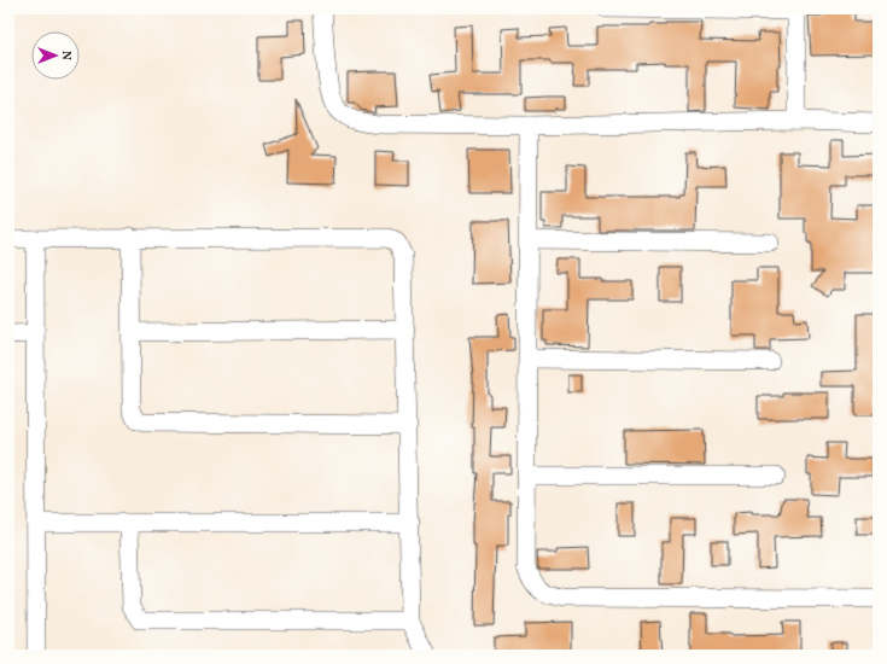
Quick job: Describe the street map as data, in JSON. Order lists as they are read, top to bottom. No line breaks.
{"north":"right"}
